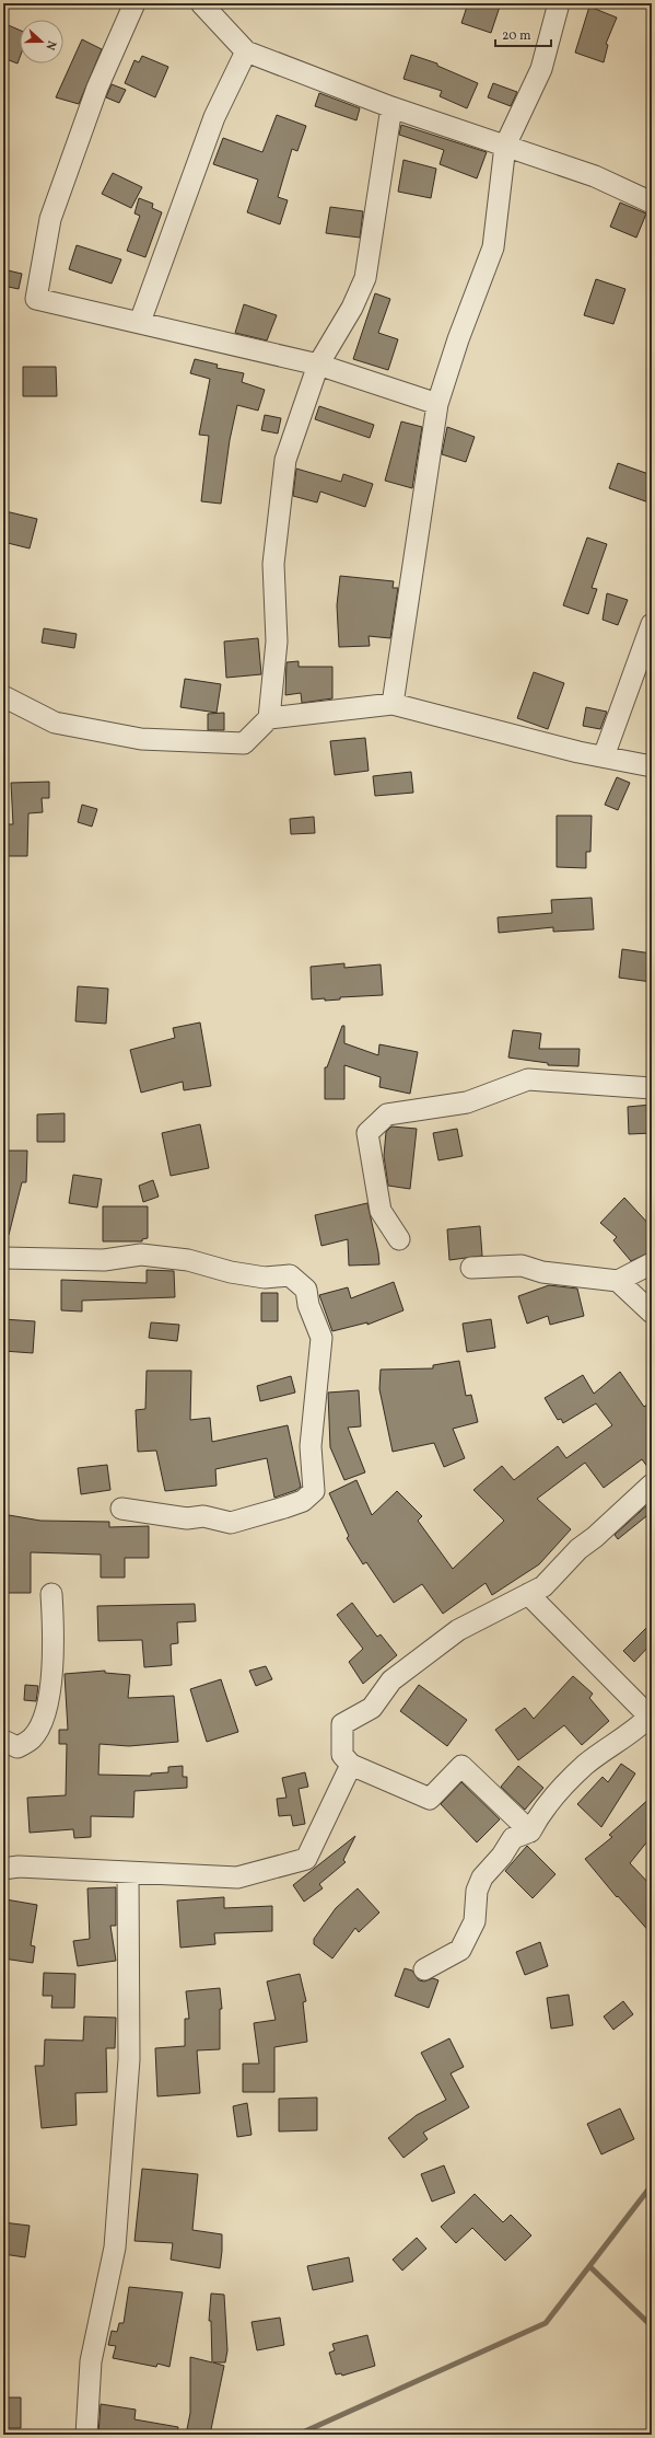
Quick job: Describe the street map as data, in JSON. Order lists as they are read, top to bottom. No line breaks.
{"scale_bar":"20 m","north":"right"}
